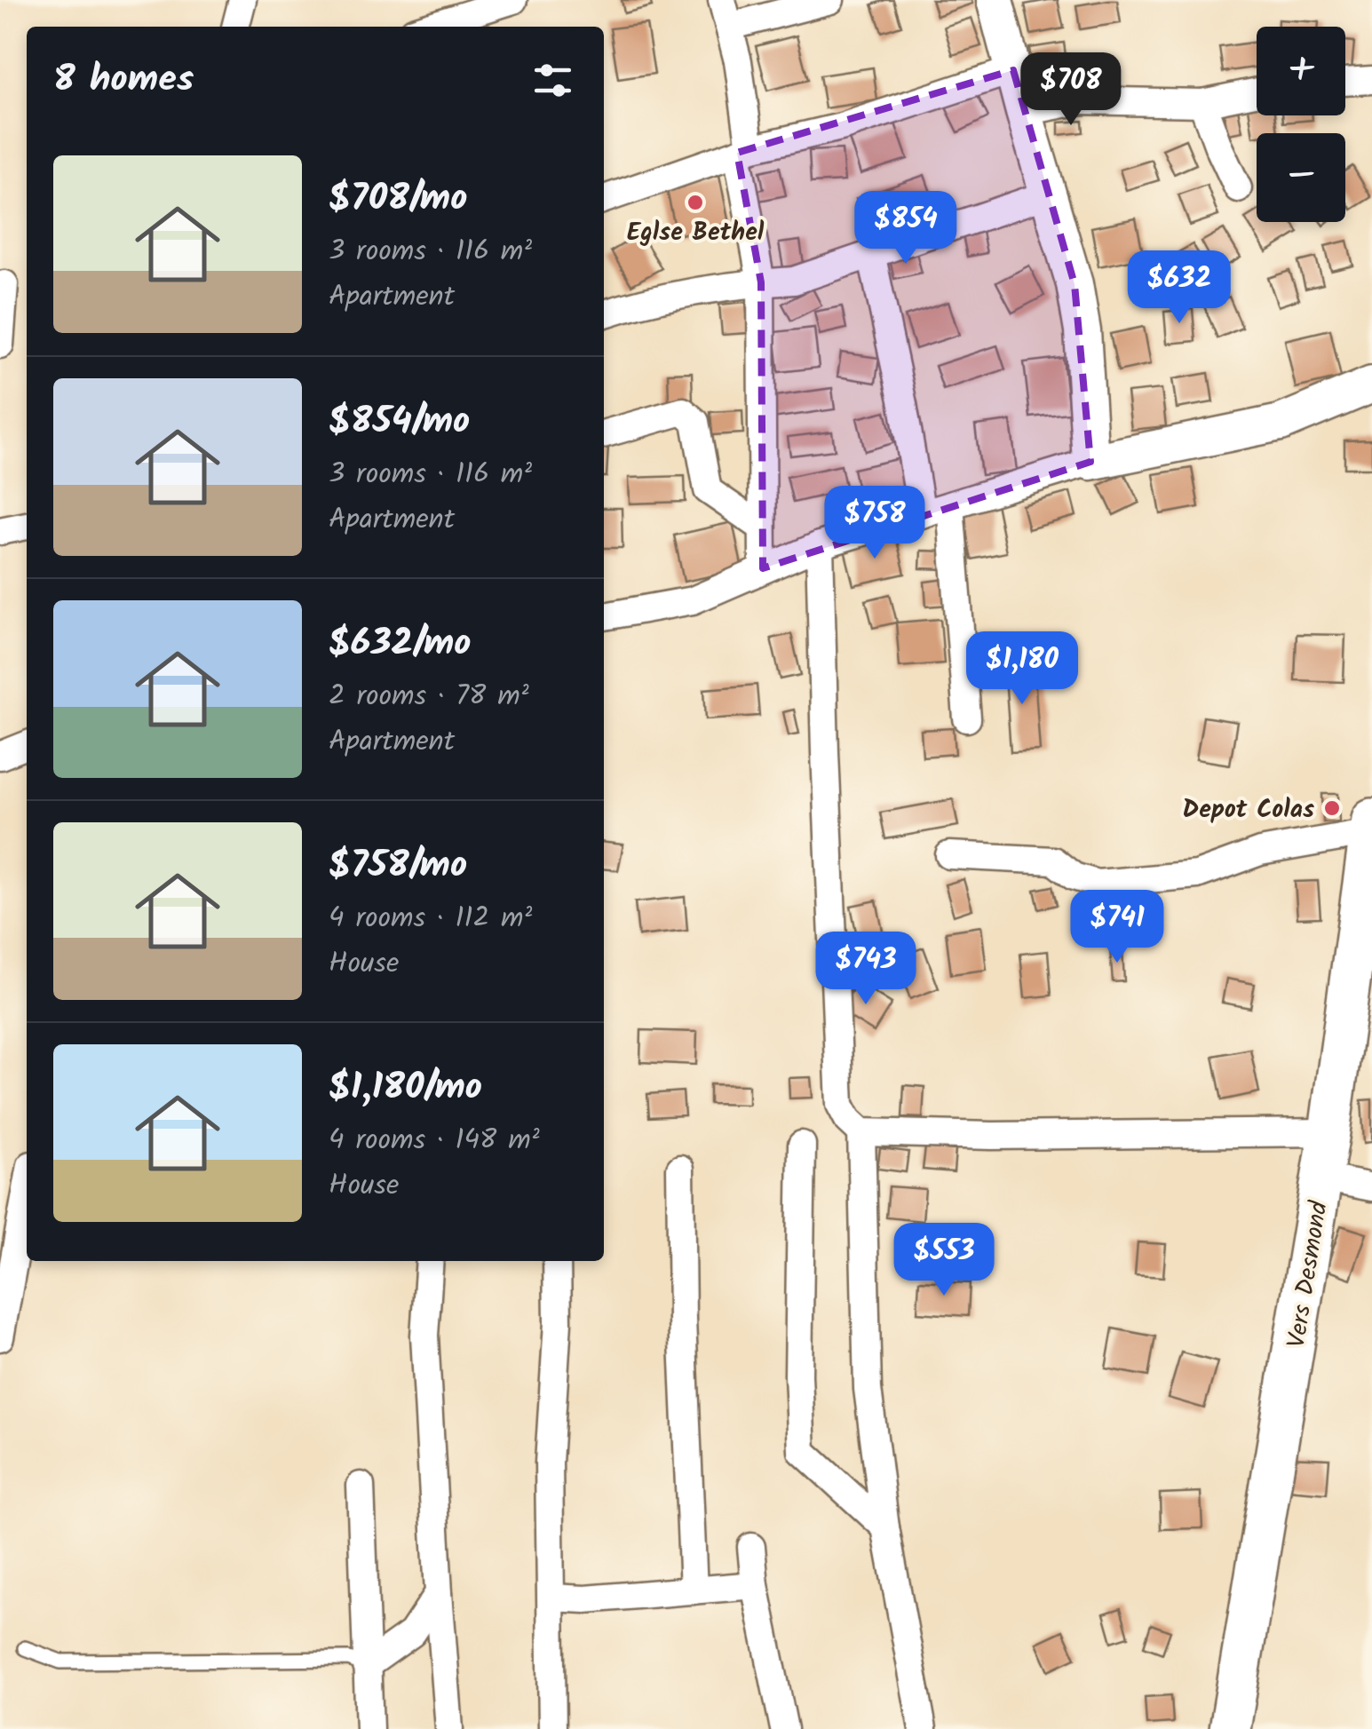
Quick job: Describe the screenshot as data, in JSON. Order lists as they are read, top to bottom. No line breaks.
{"streets":{"main road":["Vers Desmond"]},"places":["Eglse Bethel","Depot Colas"],"page":{"map_buttons":["+","−"],"heading":"8 homes","price":["$708","$854","$632","$758","$1,180","$741","$743","$553"],"list":[{"name":"$708/mo","note":"3 rooms · 116 m² · Apartment"},{"name":"$854/mo","note":"3 rooms · 116 m² · Apartment"},{"name":"$632/mo","note":"2 rooms · 78 m² · Apartment"},{"name":"$758/mo","note":"4 rooms · 112 m² · House"},{"name":"$1,180/mo","note":"4 rooms · 148 m² · House"}]}}
